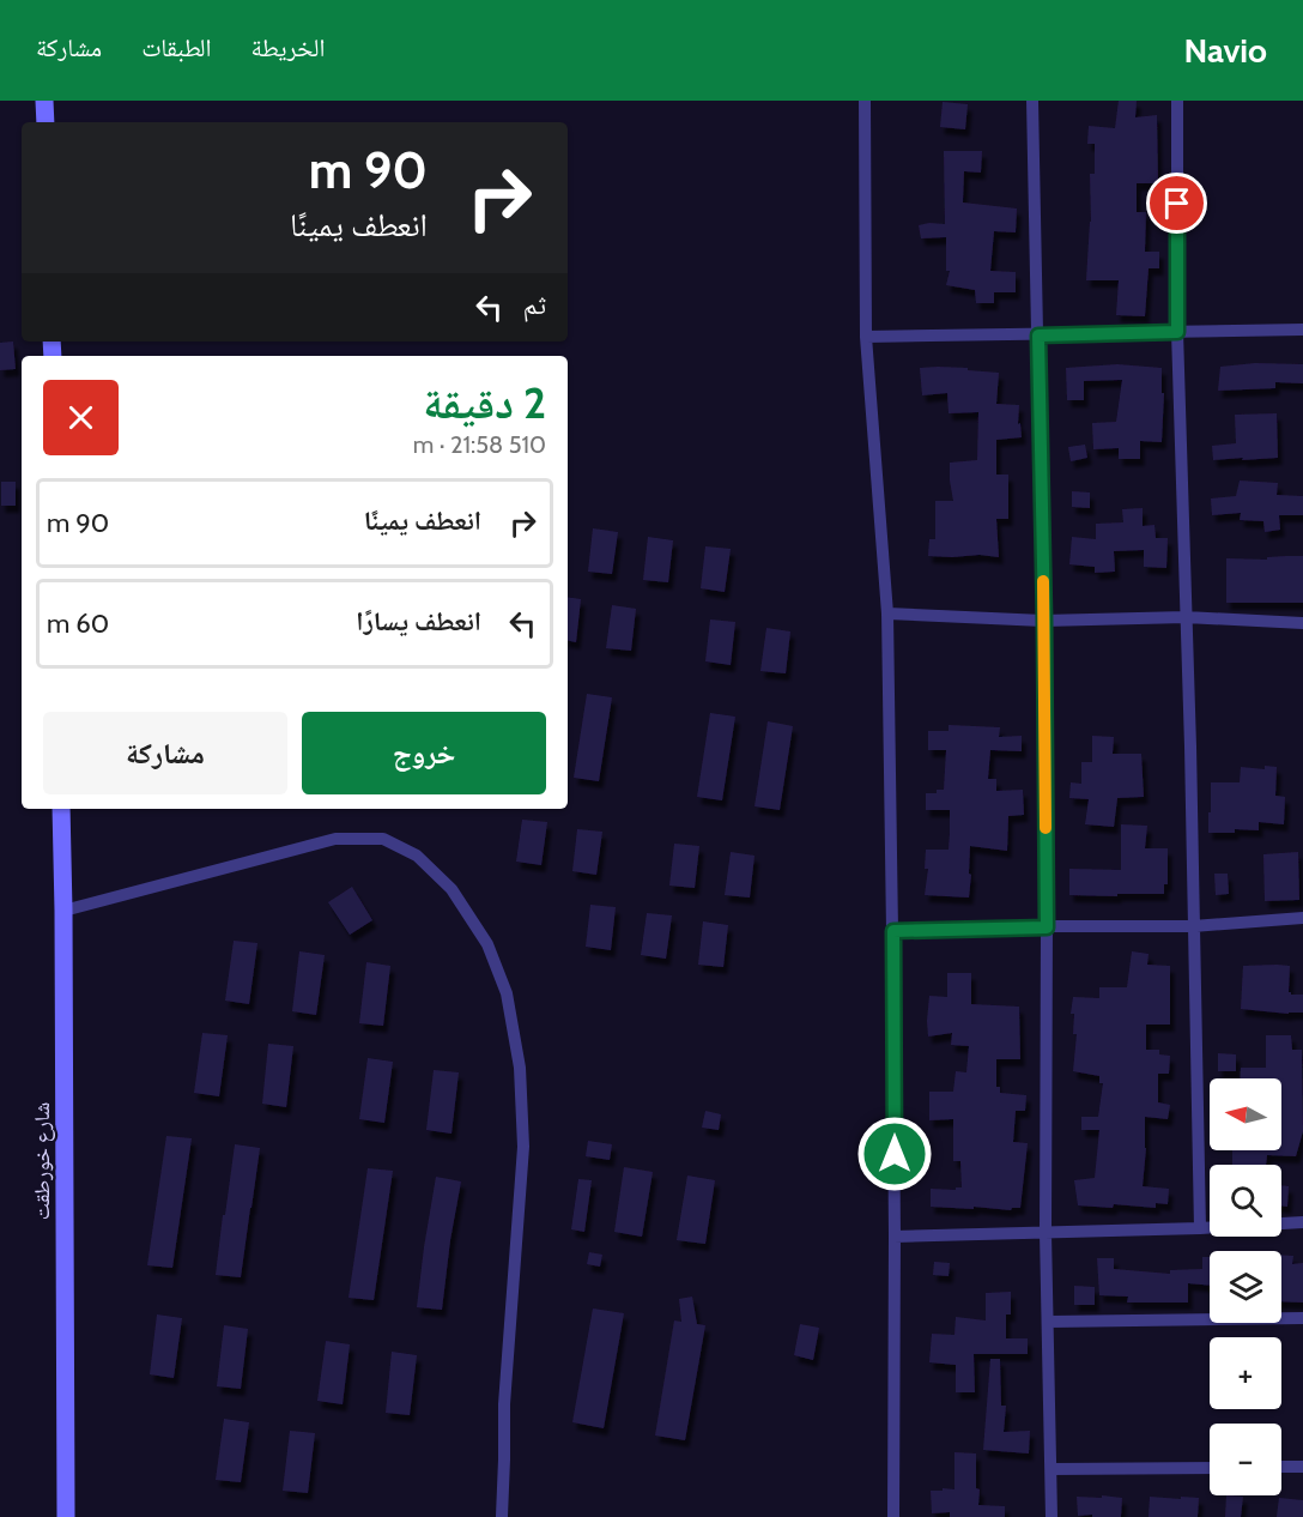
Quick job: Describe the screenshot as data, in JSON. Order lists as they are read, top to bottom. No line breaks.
{"streets":{"street":["شارع خورطقت"]},"north":"left","page":{"header":"Navio","nav":["الخريطة","الطبقات","مشاركة"],"turn":["90 m","انعطف يمينًا"],"then":"ثم","heading":["2 دقيقة","510 m · 21:58"],"list":[{"name":"انعطف يمينًا","value":"90 m"},{"name":"انعطف يسارًا","value":"60 m"}],"buttons":["خروج","مشاركة"],"map_buttons":["+","−"]}}
